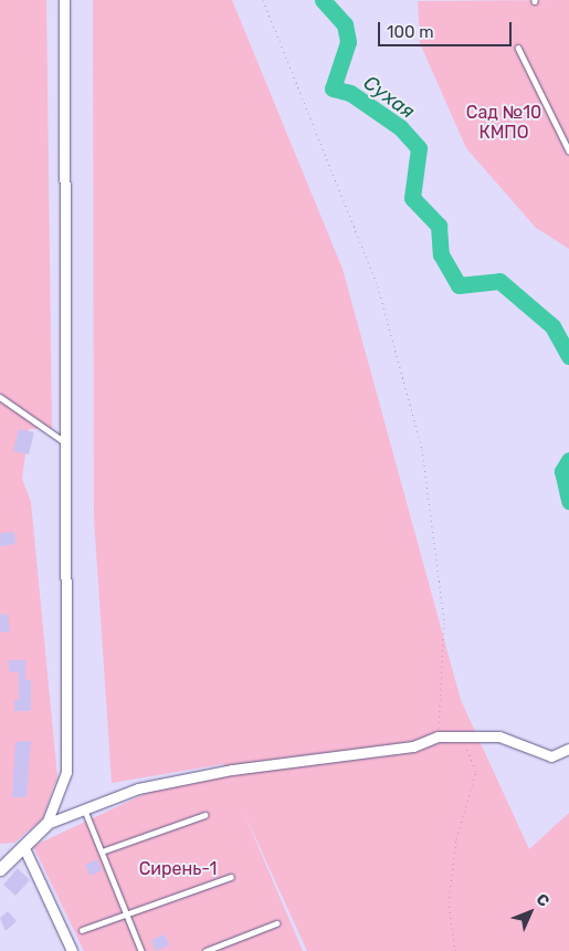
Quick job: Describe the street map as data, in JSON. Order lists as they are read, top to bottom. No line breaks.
{"water":["Сухая"],"parks":["Сад №10 КМПО","Сирень-1"],"scale_bar":"100 m","north":"top right"}
